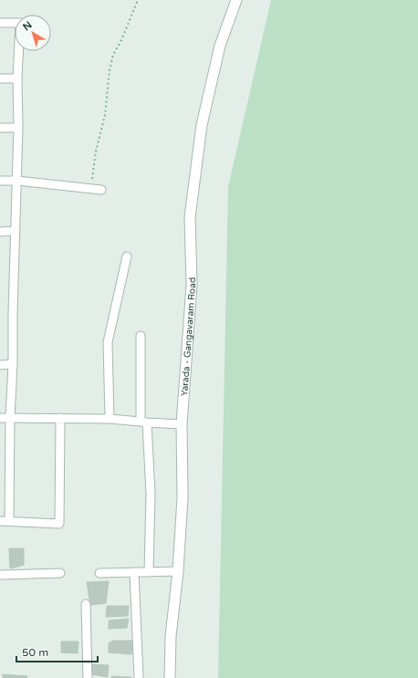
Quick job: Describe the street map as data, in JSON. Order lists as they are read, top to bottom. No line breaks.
{"streets":{"street":["Yarada - Gangavaram Road"]},"scale_bar":"50 m","north":"top left"}
